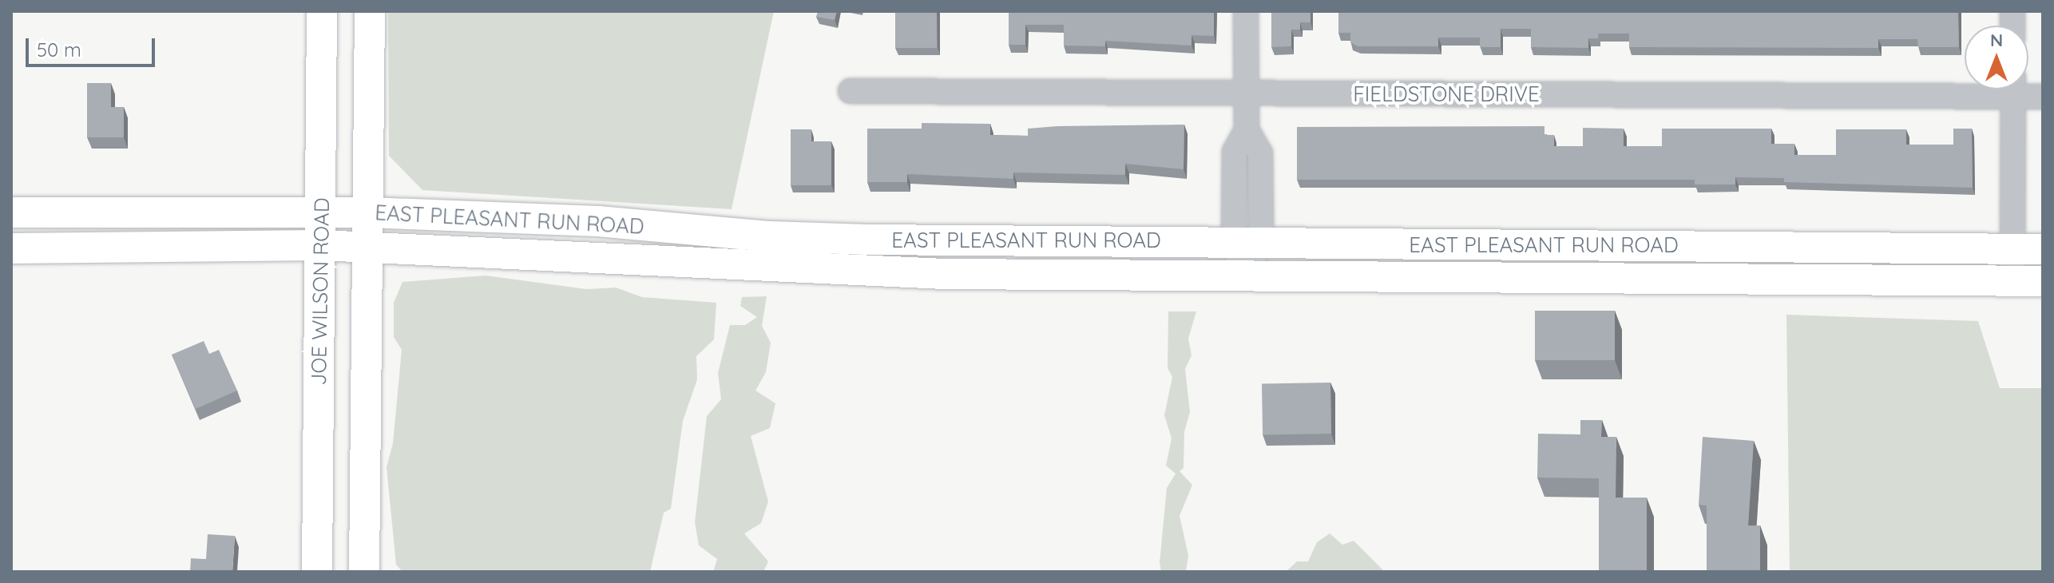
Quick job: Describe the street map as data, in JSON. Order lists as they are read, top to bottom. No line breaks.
{"streets":{"main road":["EAST PLEASANT RUN ROAD","JOE WILSON ROAD"],"street":["FIELDSTONE DRIVE"]},"crossings":[["EAST PLEASANT RUN ROAD","JOE WILSON ROAD"]],"scale_bar":"50 m","north":"top"}
